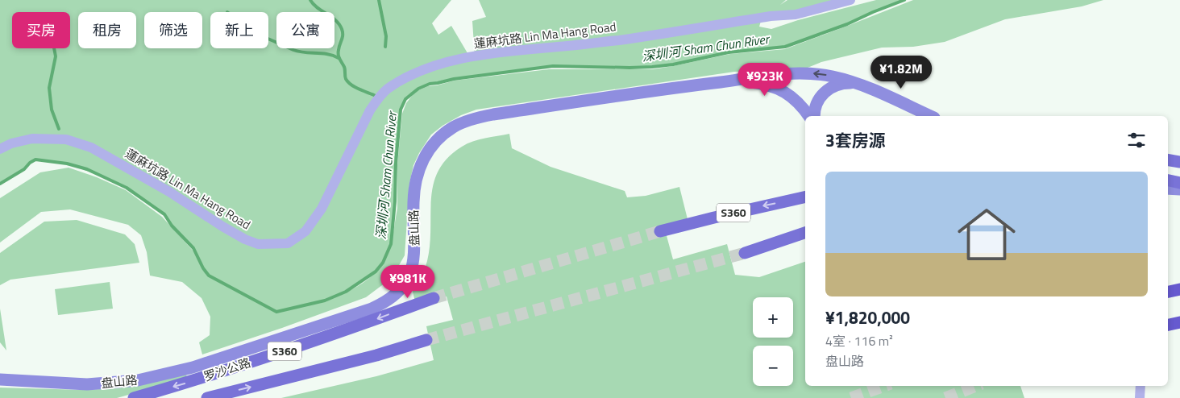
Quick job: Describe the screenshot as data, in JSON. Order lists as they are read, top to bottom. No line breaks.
{"streets":{"main road":["S360","盘山路","罗沙公路"],"street":["蓮麻坑路 Lin Ma Hang Road"]},"water":["深圳河 Sham Chun River"],"page":{"chip":["买房","租房","筛选","新上","公寓"],"price":["¥1.82M","¥923K","¥981K"],"heading":"3套房源","list":[{"name":"¥1,820,000","note":"4室 · 116 m² · 盘山路"}],"map_buttons":["+","−"]}}
